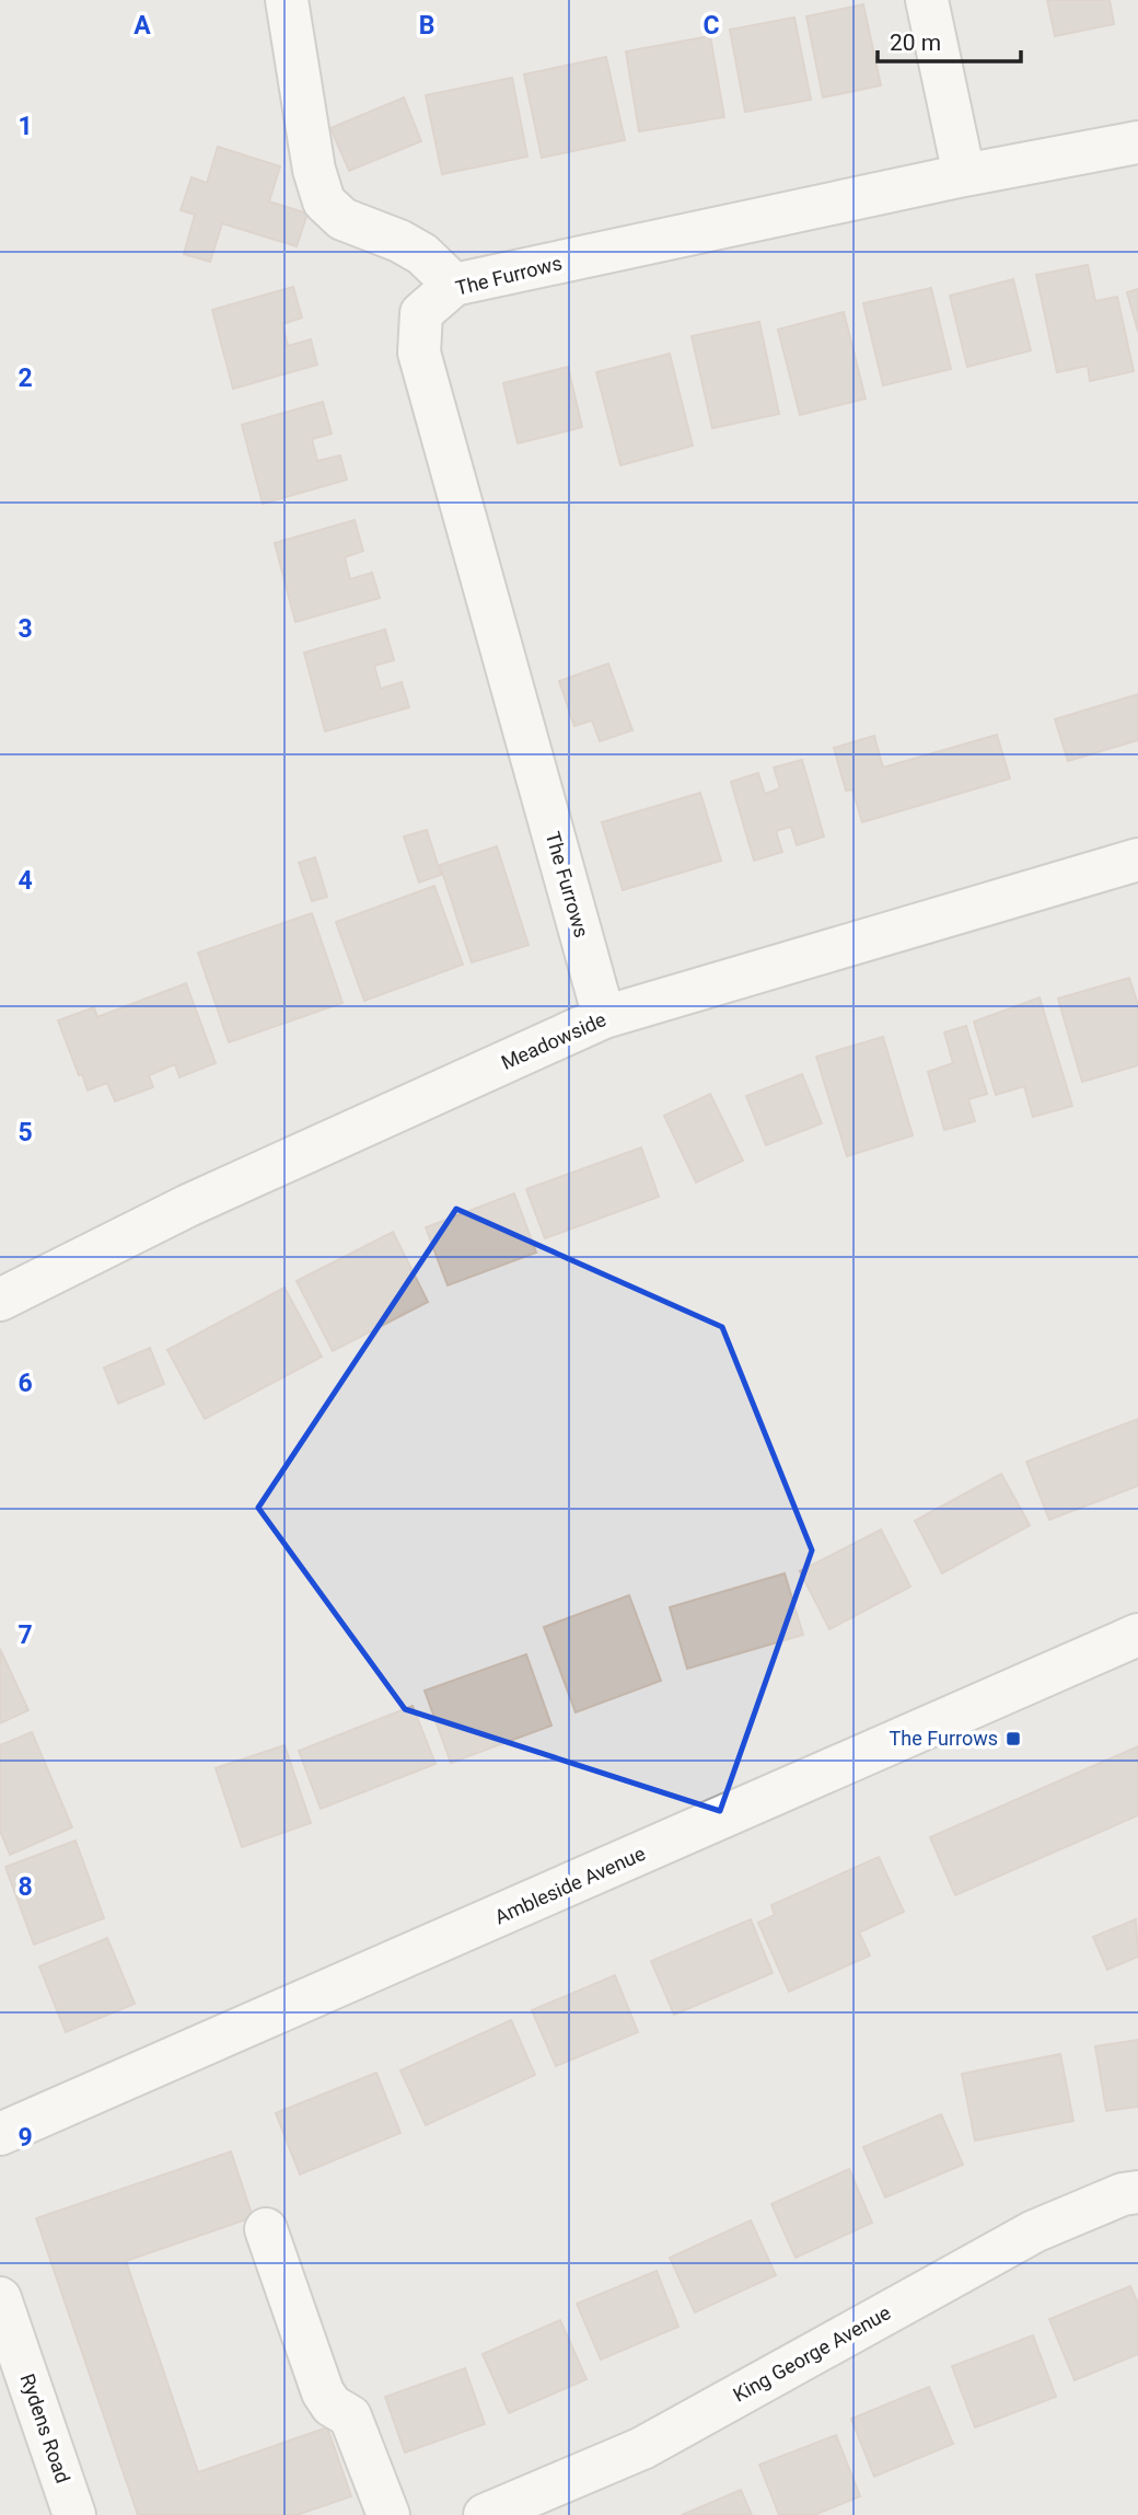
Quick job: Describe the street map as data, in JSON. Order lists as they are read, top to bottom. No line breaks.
{"streets":{"street":["The Furrows","Meadowside","Ambleside Avenue","King George Avenue","Rydens Road"]},"crossings":[["The Furrows","Meadowside"]],"places":{"transit":["The Furrows"]},"scale_bar":"20 m","grid":{"columns":["A","B","C"],"rows":["1","2","3","4","5","6","7","8","9"]}}
